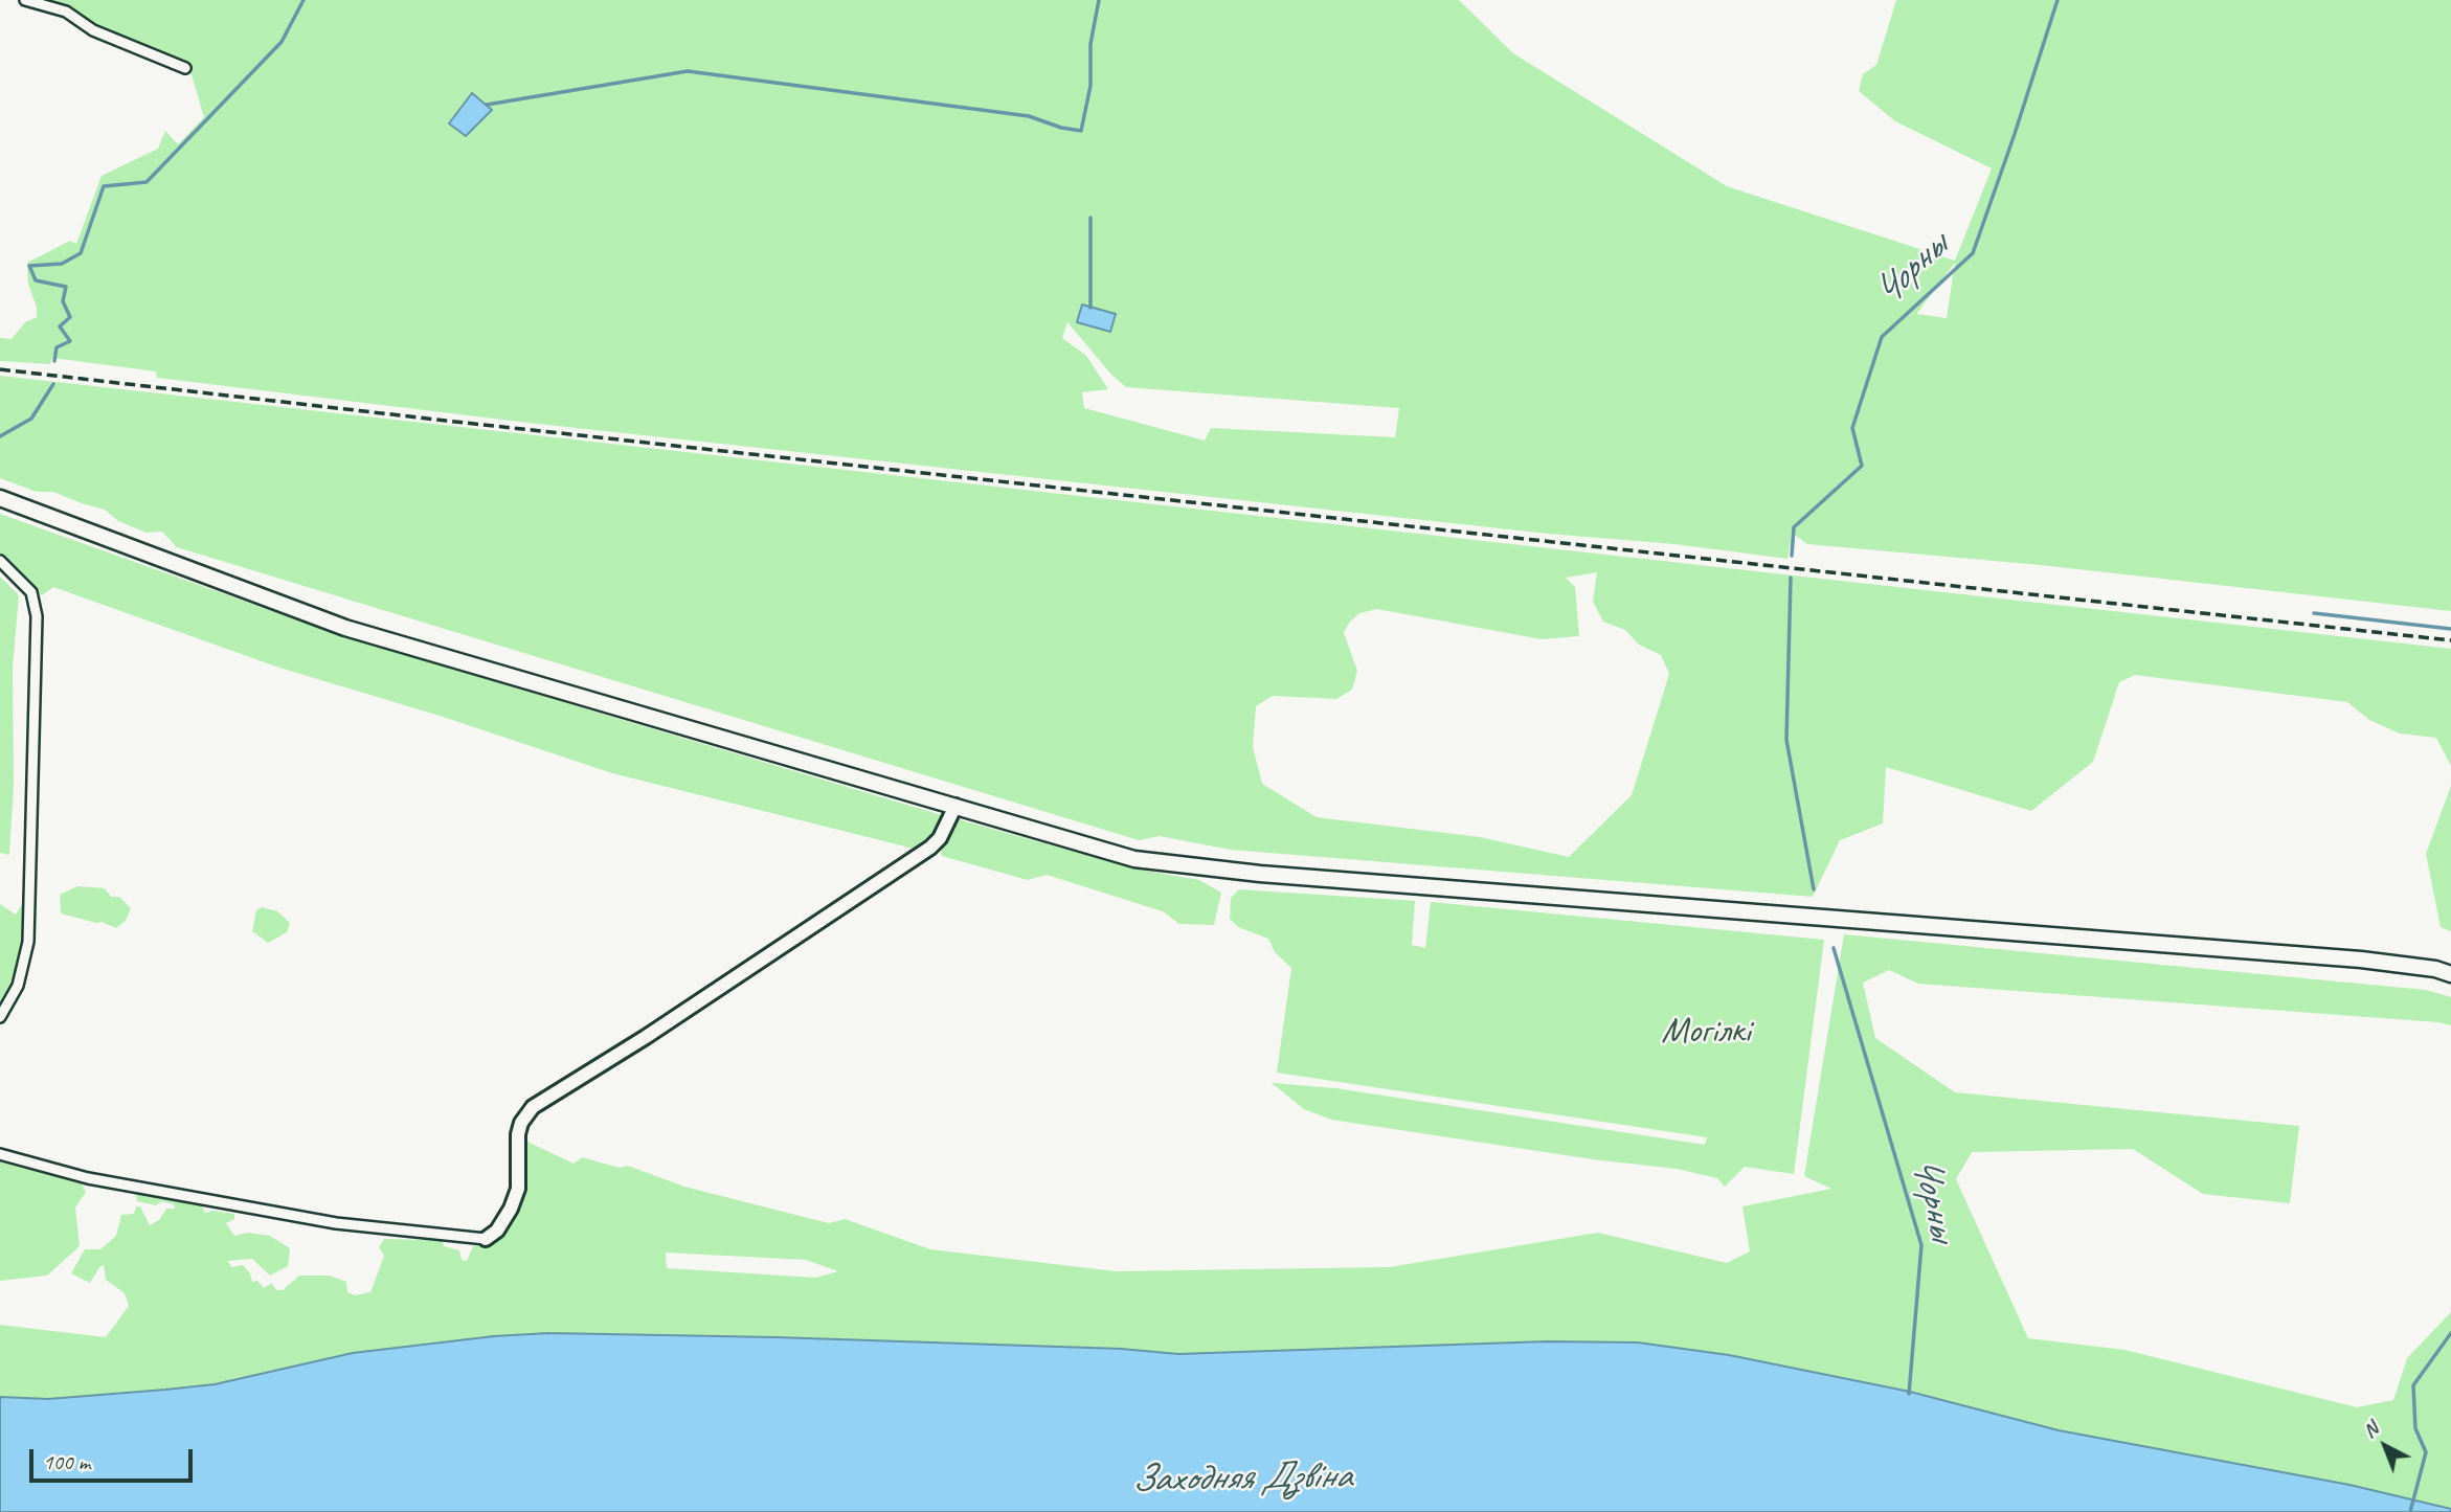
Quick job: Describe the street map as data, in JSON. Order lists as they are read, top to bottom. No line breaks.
{"water":["Чорны","Заходняя Дзвіна"],"parks":["Могілкі"],"scale_bar":"100 m","north":"top left"}
